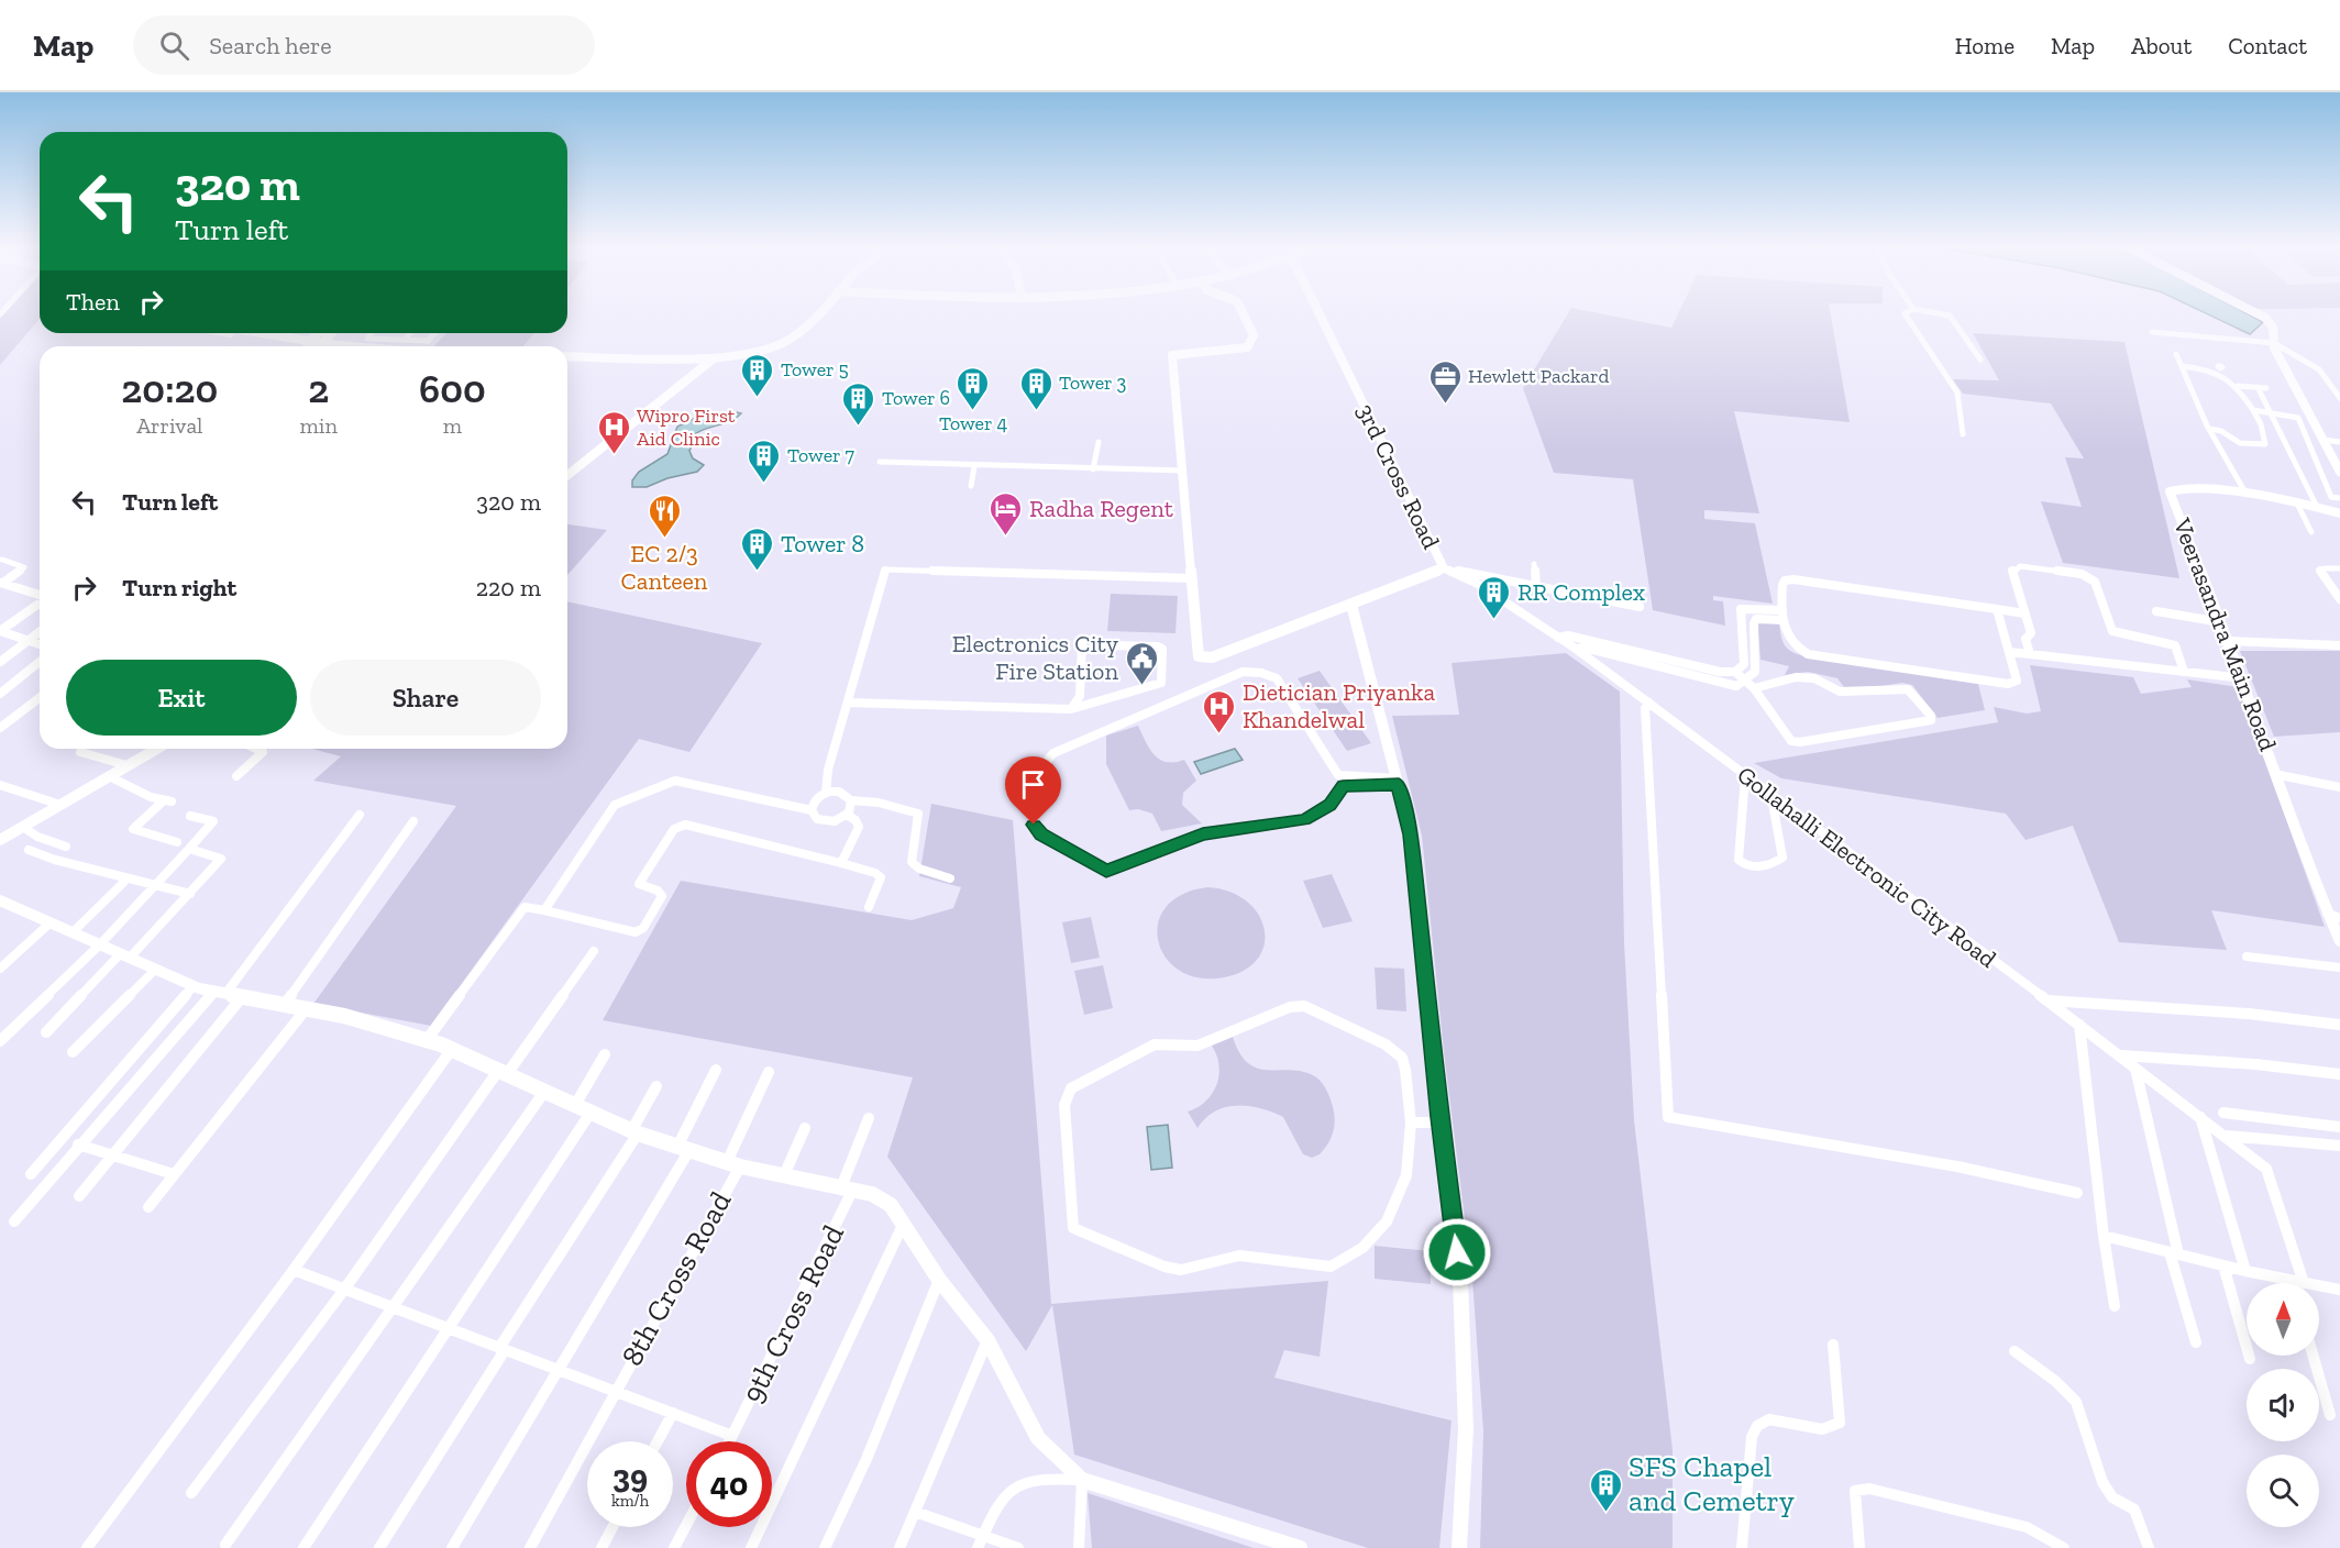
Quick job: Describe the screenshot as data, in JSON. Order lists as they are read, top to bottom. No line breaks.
{"streets":{"street":["3rd Cross Road","Veerasandra Main Road","Gollahalli Electronic City Road","8th Cross Road","9th Cross Road"]},"crossings":[["3rd Cross Road","Gollahalli Electronic City Road"]],"places":{"building":["Tower 5","Tower 4","Tower 3","Tower 6","Tower 7","Tower 8","RR Complex","SFS Chapel and Cemetry"],"office":["Hewlett Packard"],"hospital":["Wipro First Aid Clinic","Dietician Priyanka Khandelwal"],"hotel":["Radha Regent"],"restaurant":["EC 2/3 Canteen"],"public building":["Electronics City Fire Station"]},"north":"top","page":{"header":"Map","search":"Search here","nav":["Home","Map","About","Contact"],"turn":["320 m","Turn left"],"then":"Then","eta":["20:20","Arrival","2","min","600","m"],"list":[{"name":"Turn left","value":"320 m"},{"name":"Turn right","value":"220 m"}],"buttons":["Exit","Share"],"speed":"39 km/h","limit":"40"}}
